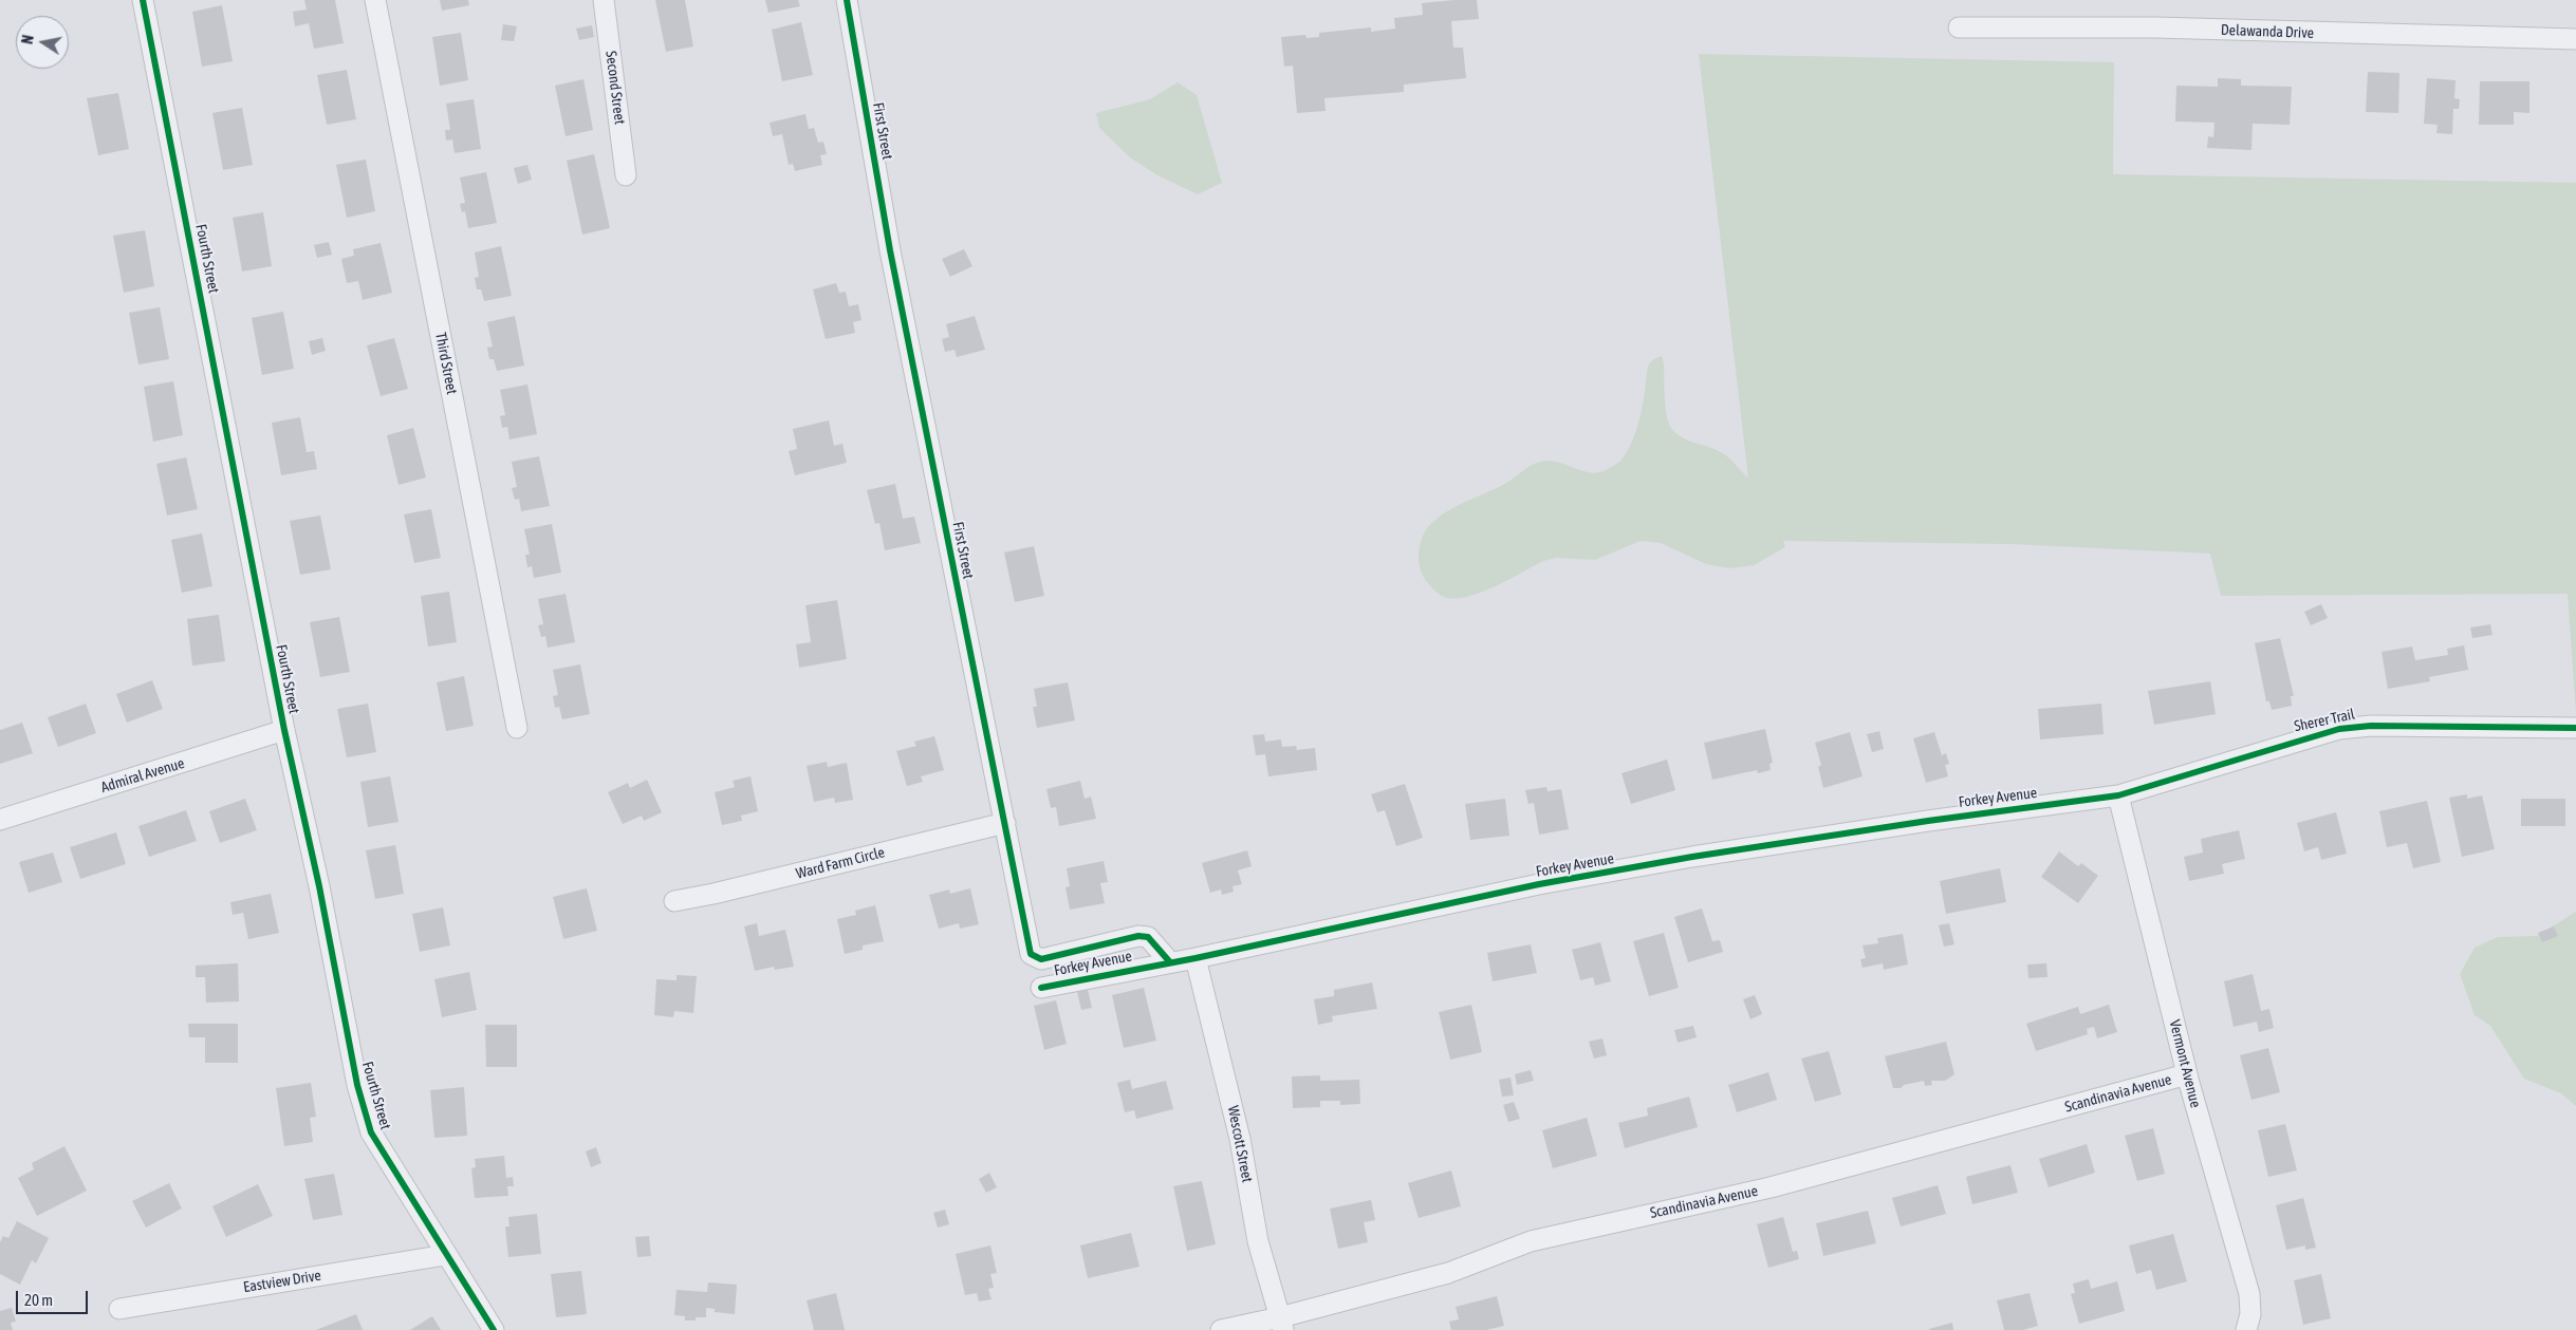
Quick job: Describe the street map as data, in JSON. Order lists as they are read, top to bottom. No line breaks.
{"streets":{"street":["Delawanda Drive","Second Street","First Street","Fourth Street","Third Street","Sherer Trail","Admiral Avenue","Forkey Avenue","Ward Farm Circle","Vermont Avenue","Scandinavia Avenue","Wescott Street","Eastview Drive"]},"crossings":[["First Street","Forkey Avenue"],["First Street","Ward Farm Circle"],["Fourth Street","Admiral Avenue"],["Fourth Street","Eastview Drive"],["Sherer Trail","Forkey Avenue"],["Sherer Trail","Vermont Avenue"],["Forkey Avenue","Vermont Avenue"],["Forkey Avenue","Wescott Street"],["Vermont Avenue","Scandinavia Avenue"],["Scandinavia Avenue","Wescott Street"]],"scale_bar":"20 m","north":"left"}
